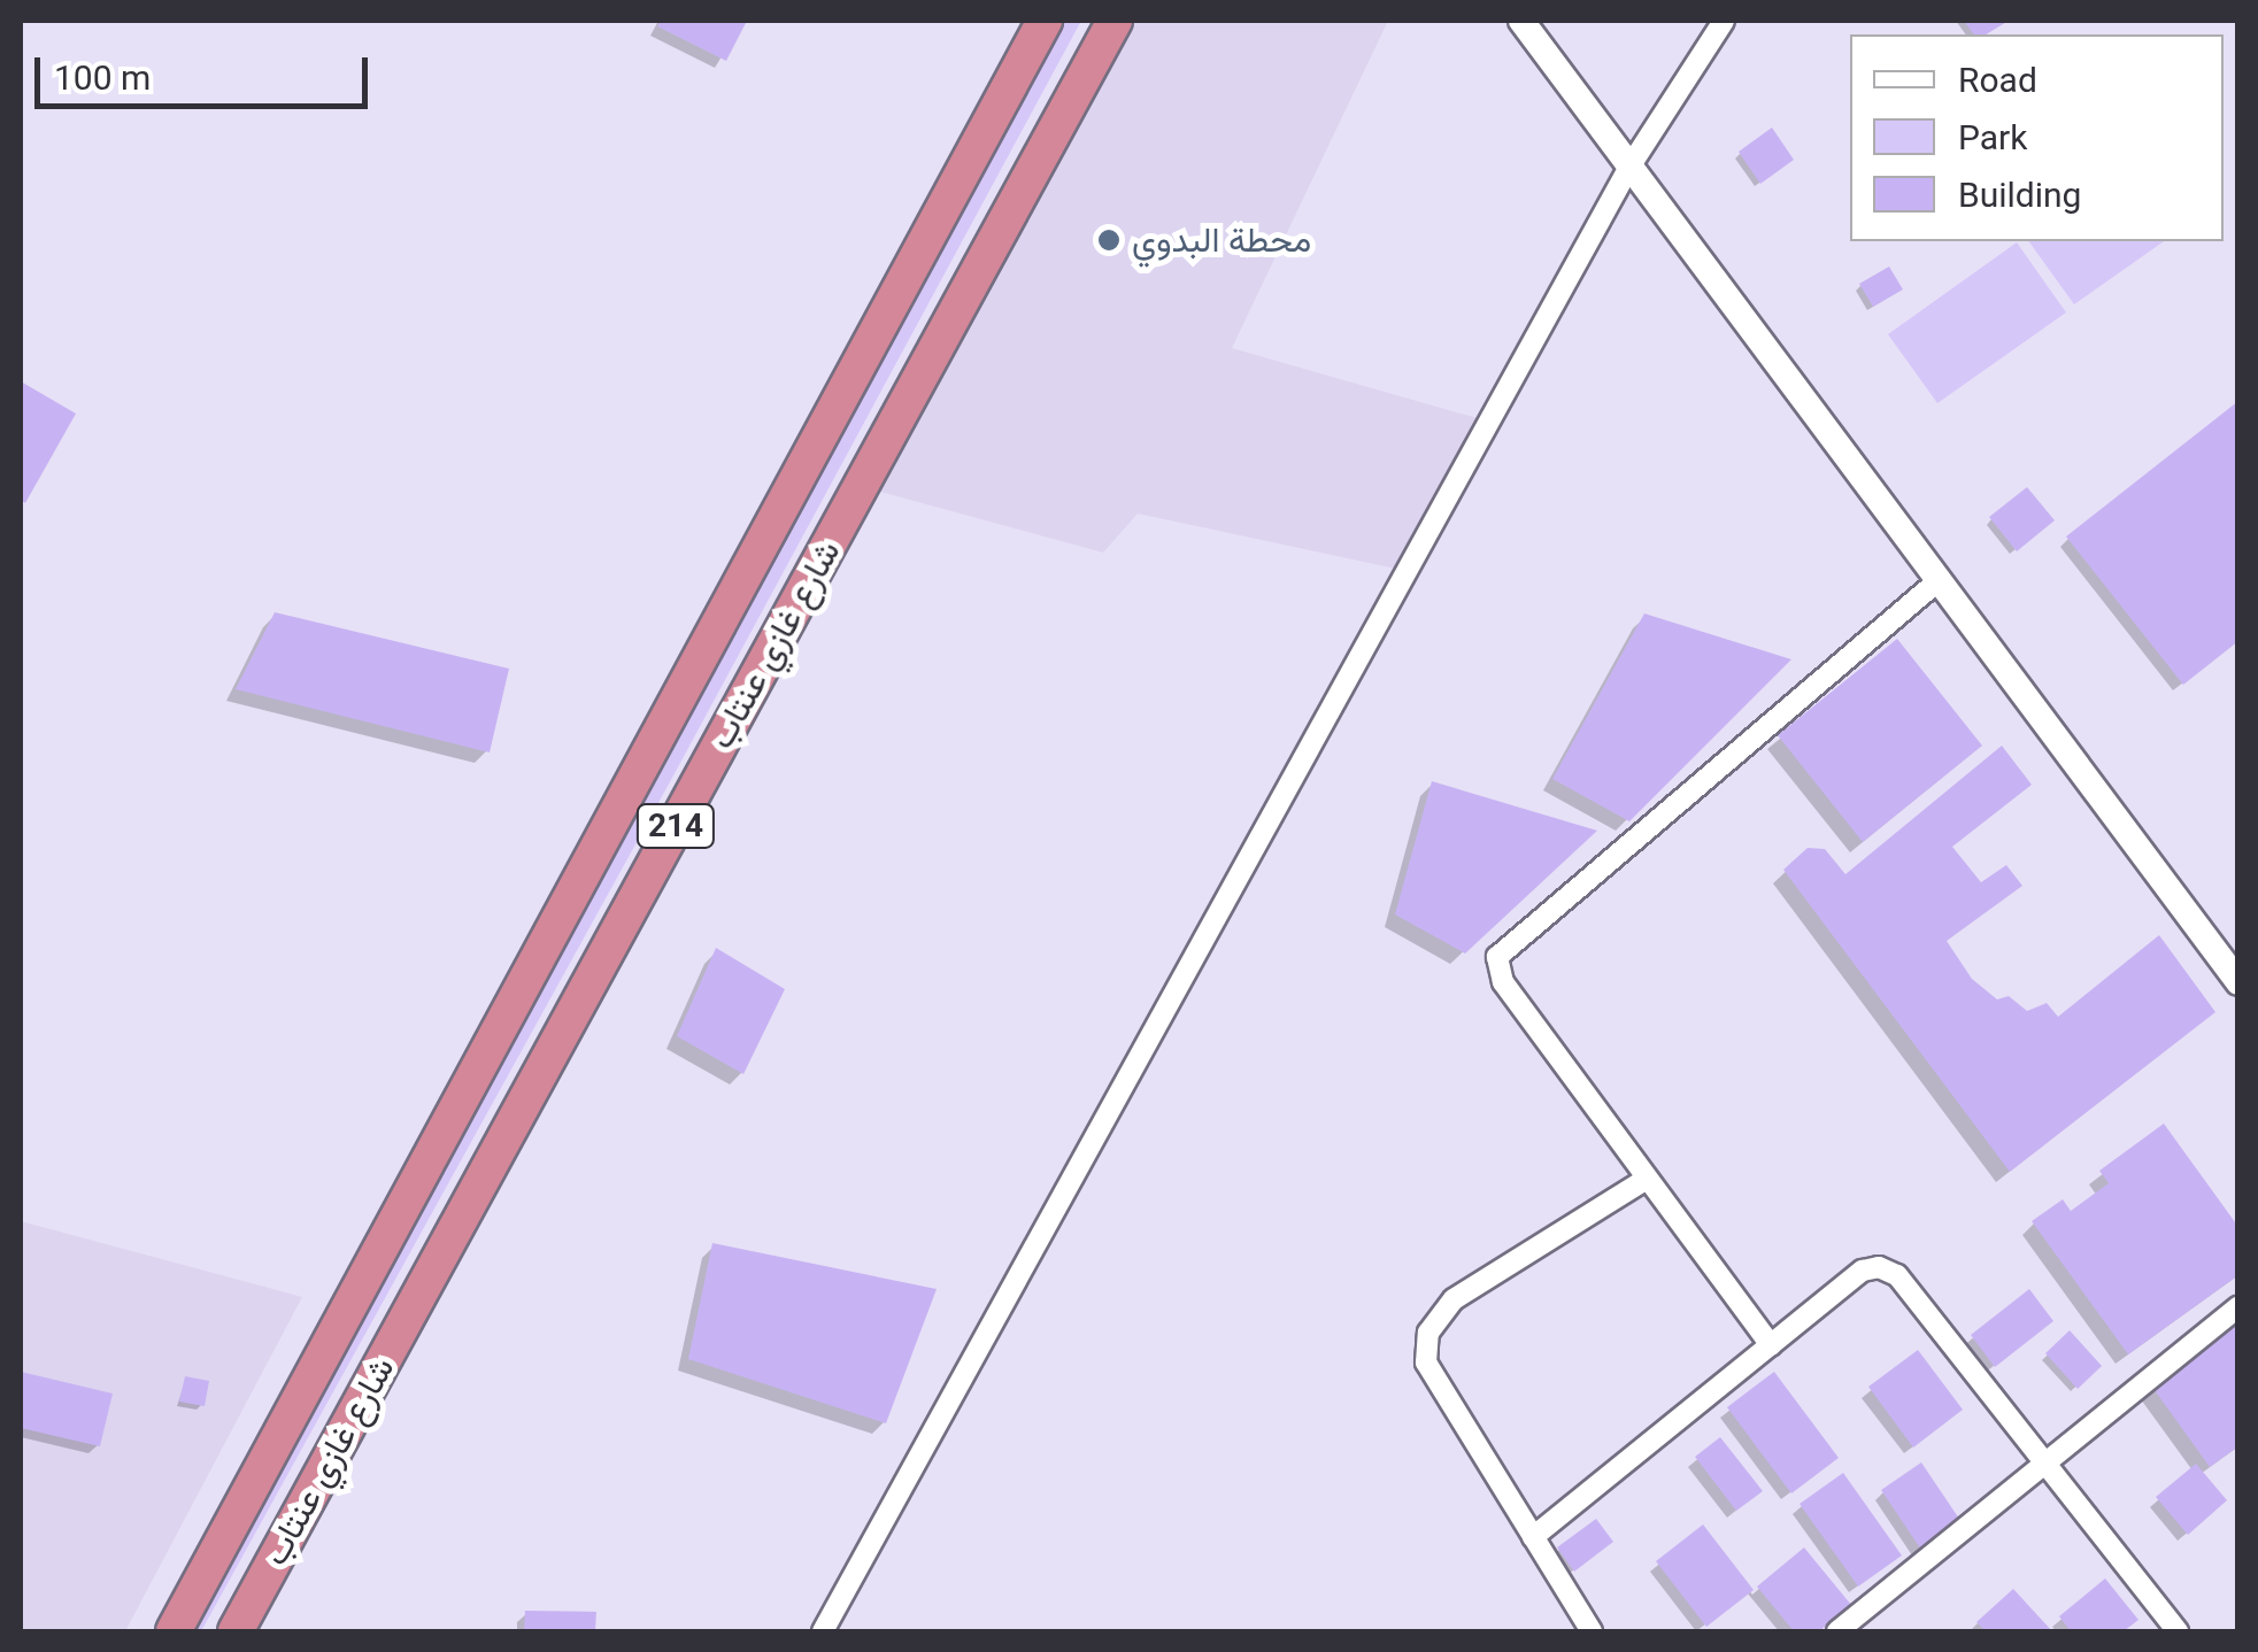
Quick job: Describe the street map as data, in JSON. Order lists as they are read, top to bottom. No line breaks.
{"streets":{"highway":["شارع غازي عنتاب","214"]},"places":["محطة البدوي"],"legend":["Road","Park","Building"],"scale_bar":"100 m"}
